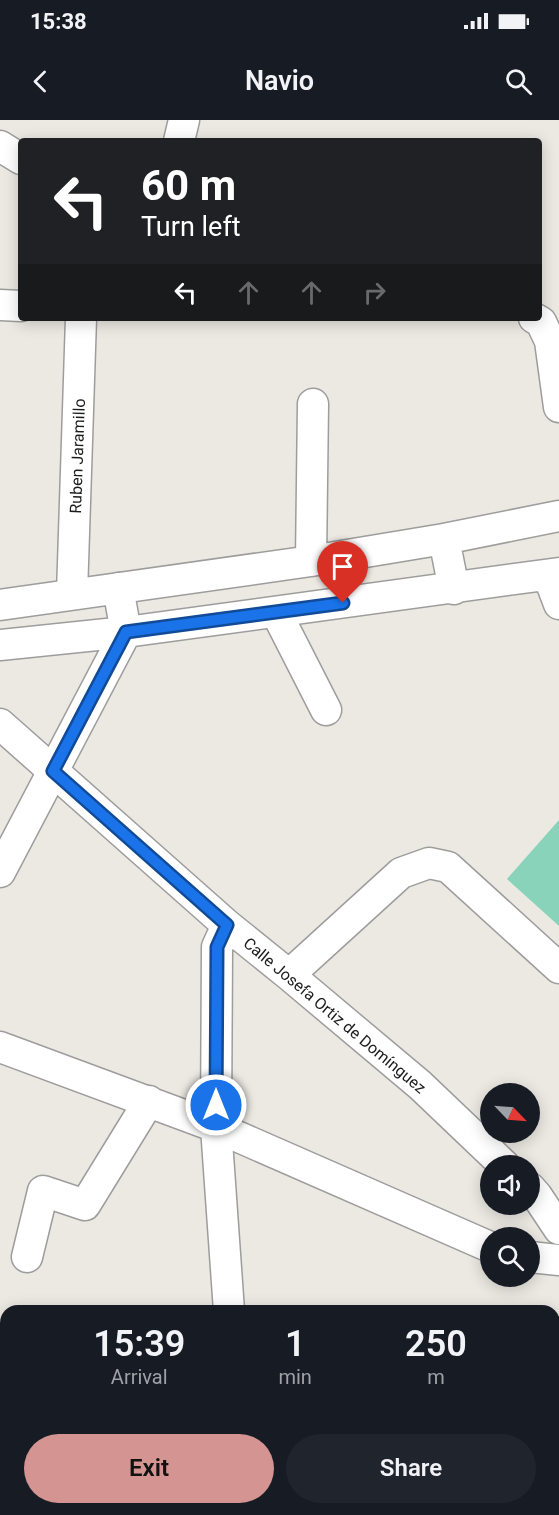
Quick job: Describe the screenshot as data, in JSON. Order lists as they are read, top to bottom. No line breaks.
{"streets":{"street":["Ruben Jaramillo","Calle Josefa Ortiz de Domínguez"]},"north":"bottom right","page":{"status":"15:38","header":"Navio","turn":["60 m","Turn left"],"eta":["15:39","Arrival","1","min","250","m"],"buttons":["Exit","Share"]}}
